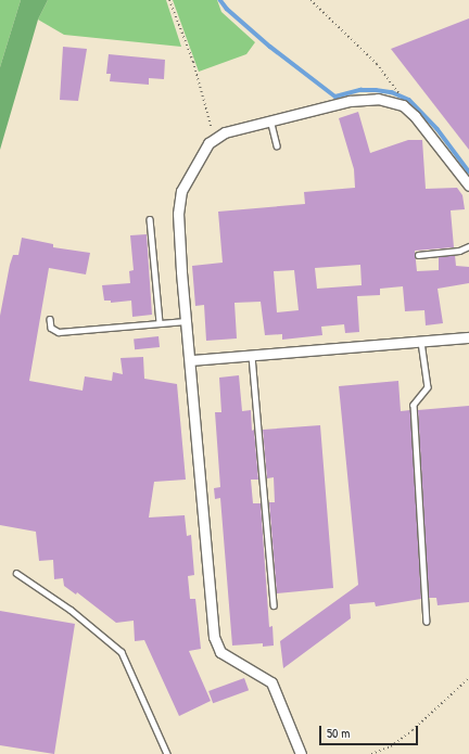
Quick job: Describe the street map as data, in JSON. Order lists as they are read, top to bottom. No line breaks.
{"scale_bar":"50 m"}
